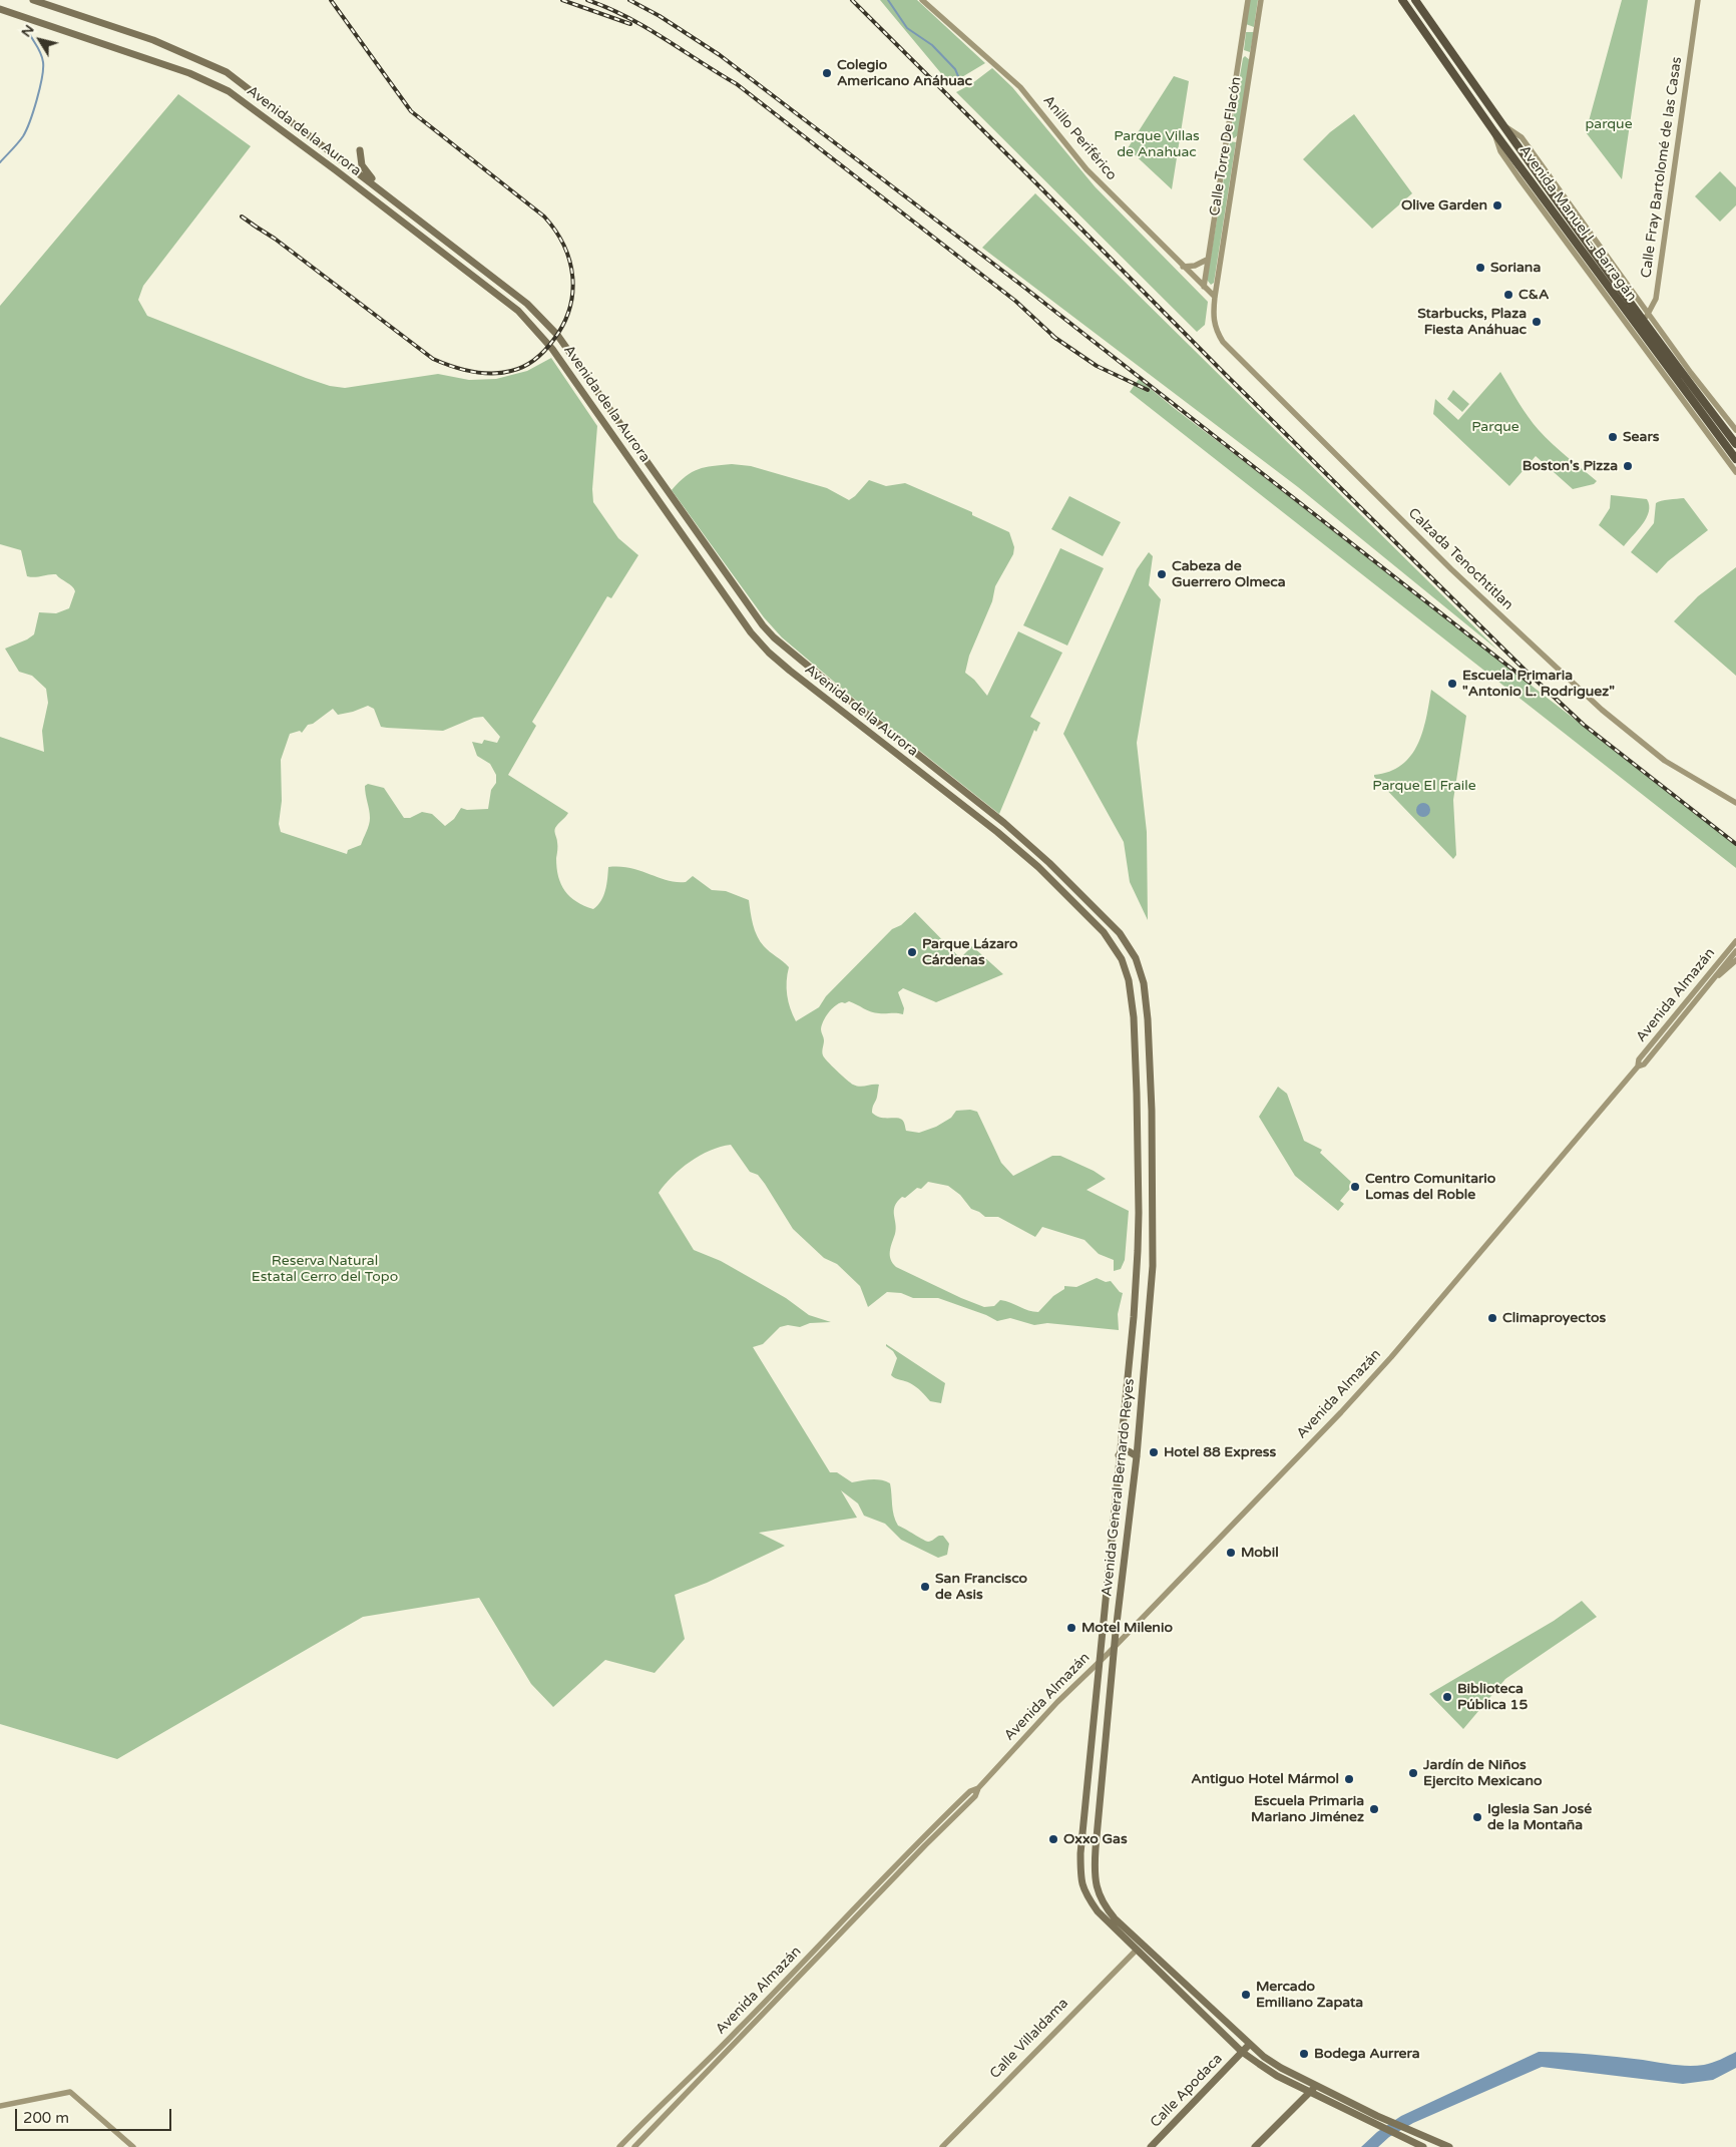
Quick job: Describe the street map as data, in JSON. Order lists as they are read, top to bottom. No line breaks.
{"streets":{"highway":["Avenida Manuel L. Barragán"],"main road":["Avenida de la Aurora","Avenida General Bernardo Reyes","Calle Apodaca"],"street":["Anillo Periférico","Calle Torre De Flacón","Calle Fray Bartolomé de las Casas","Calzada Tenochtitlan","Avenida Almazán","Calle Villaldama"]},"crossings":[["Avenida de la Aurora","Avenida General Bernardo Reyes"],["Anillo Periférico","Calle Torre De Flacón"],["Anillo Periférico","Calzada Tenochtitlan"],["Calle Torre De Flacón","Calzada Tenochtitlan"],["Avenida General Bernardo Reyes","Calle Villaldama"],["Avenida General Bernardo Reyes","Calle Apodaca"]],"parks":["parque","Parque Villas de Anahuac","Parque","Parque El Fraile","Reserva Natural Estatal Cerro del Topo"],"places":["Colegio Americano Anáhuac","Olive Garden","Soriana","C&A","Starbucks, Plaza Fiesta Anáhuac","Sears","Boston's Pizza","Cabeza de Guerrero Olmeca","Escuela Primaria \"Antonio L. Rodriguez\"","Parque Lázaro Cárdenas","Centro Comunitario Lomas del Roble","Climaproyectos","Hotel 88 Express","Mobil","San Francisco de Asis","Motel Milenio","Biblioteca Pública 15","Jardín de Niños Ejercito Mexicano","Antiguo Hotel Mármol","Escuela Primaria Mariano Jiménez","Iglesia San José de la Montaña","Oxxo Gas","Mercado Emiliano Zapata","Bodega Aurrera"],"scale_bar":"200 m","north":"top left"}
